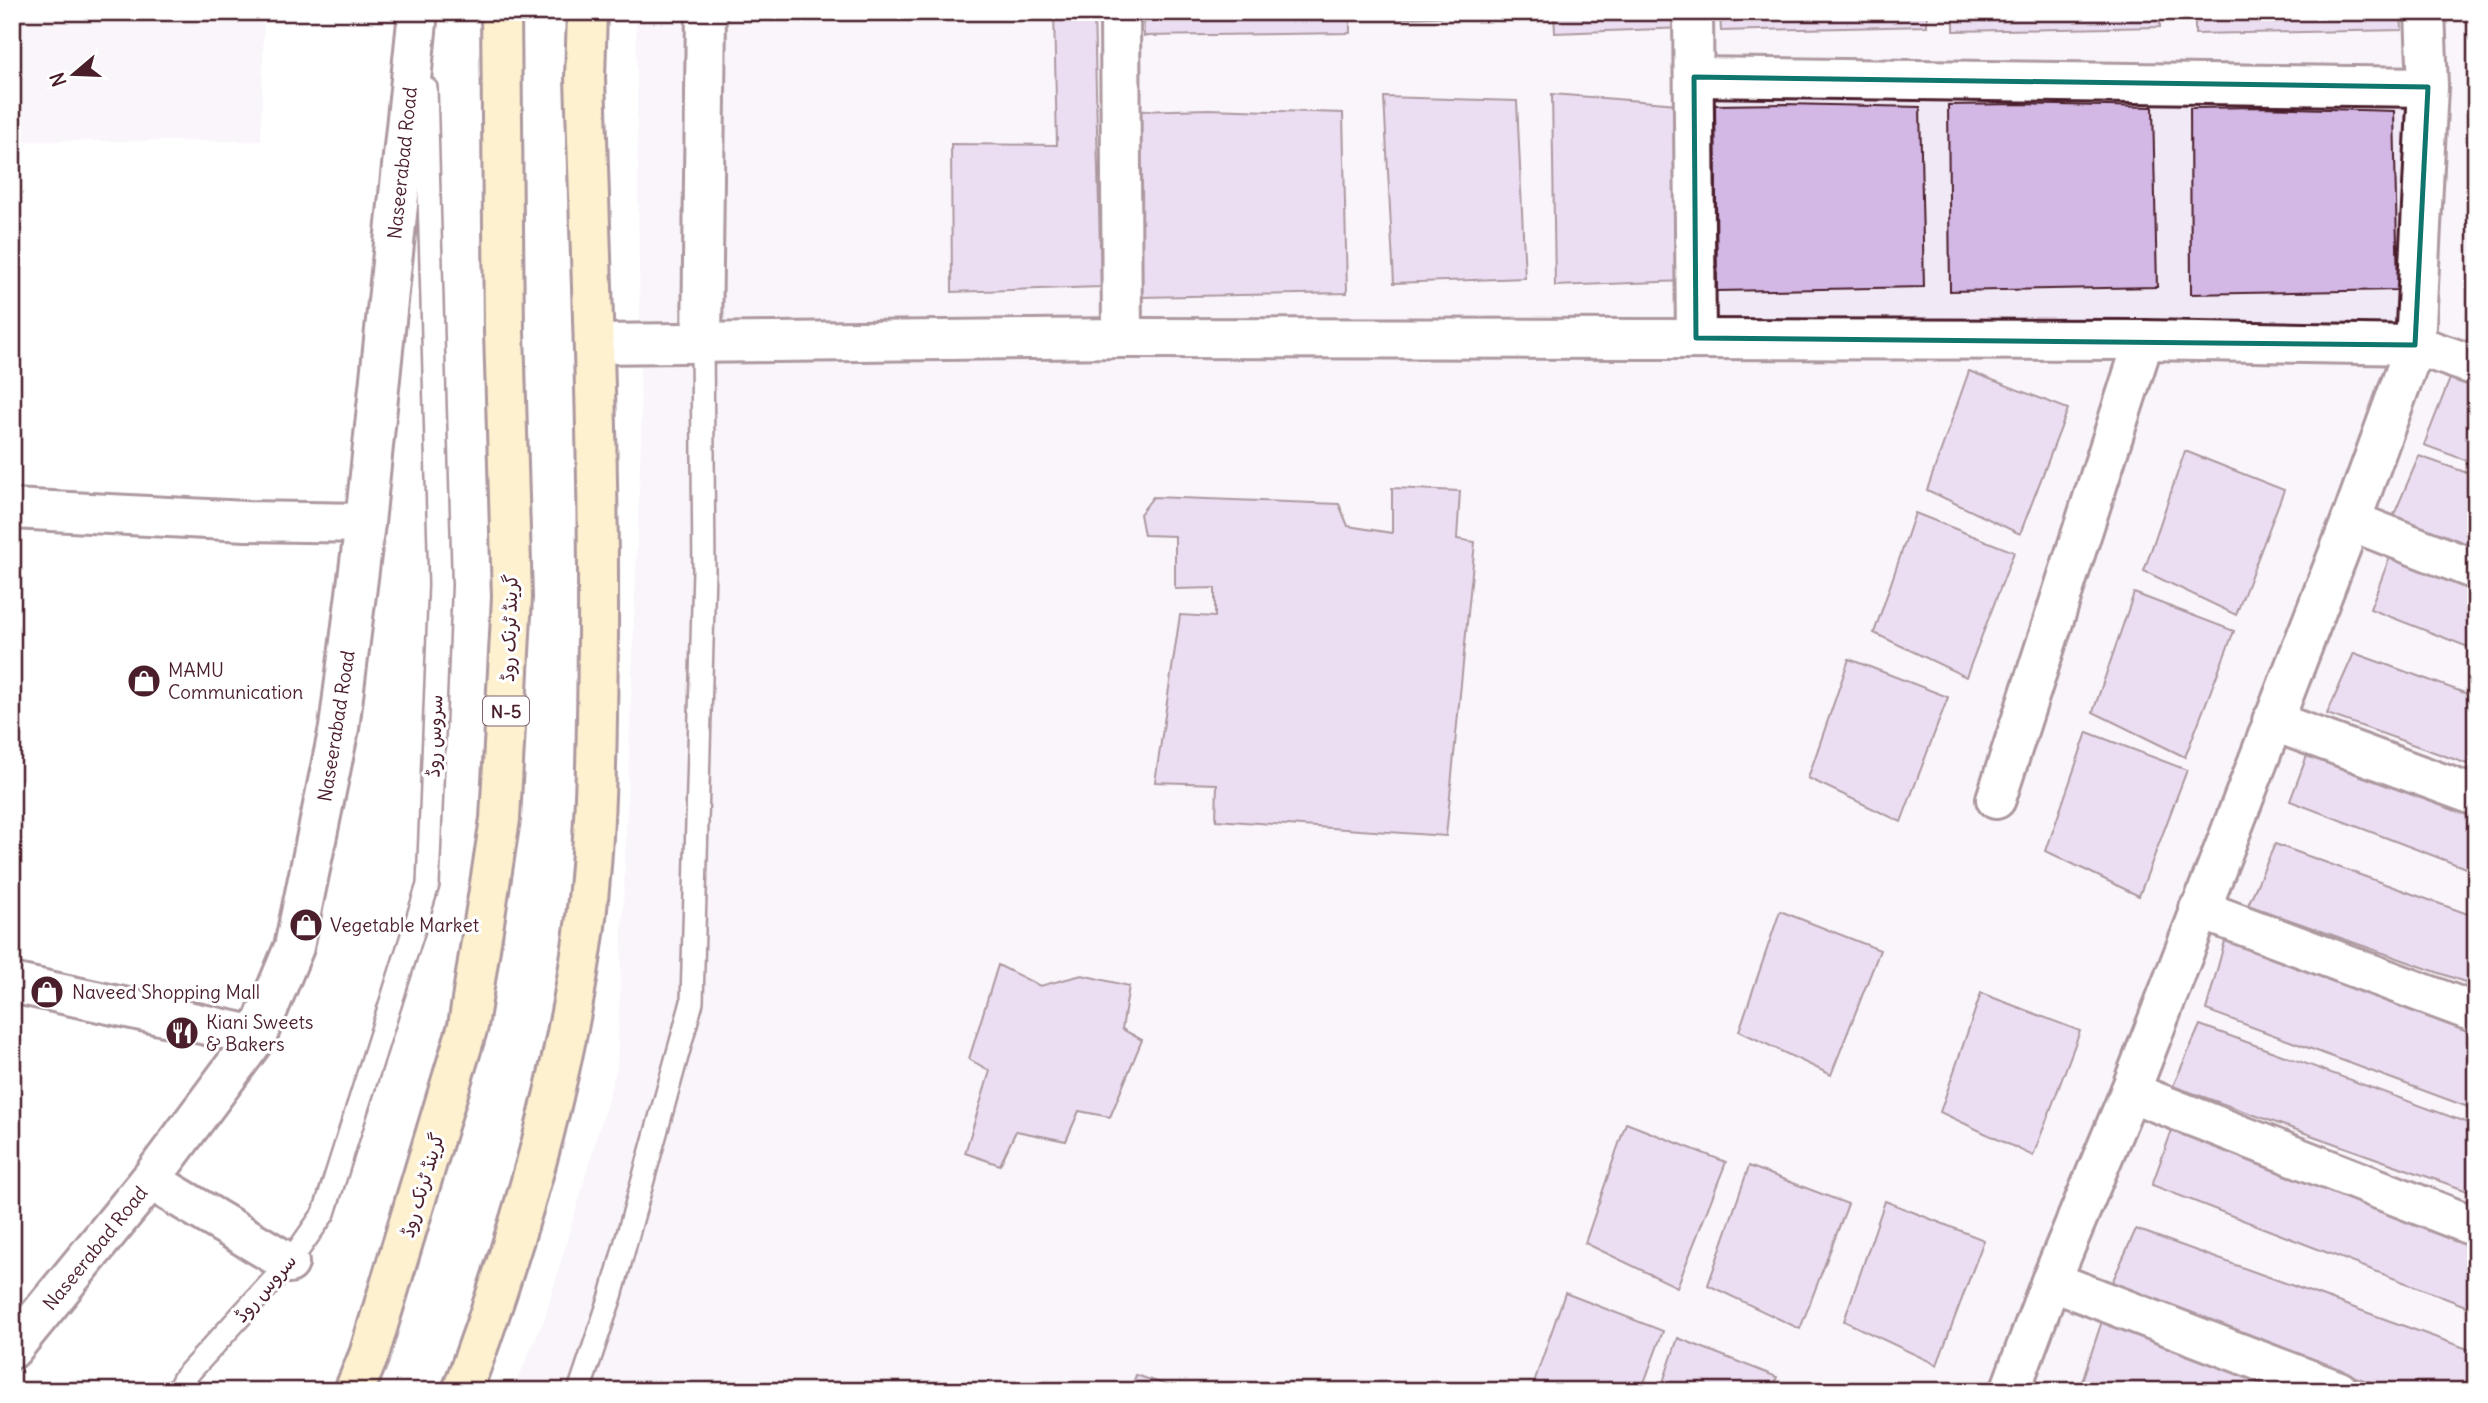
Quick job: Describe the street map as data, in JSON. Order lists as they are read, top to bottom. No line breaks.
{"streets":{"highway":["گرینڈ ٹرنک روڈ","N-5"],"street":["Naseerabad Road"],"lane":["سروس روڈ"]},"places":{"shop":["MAMU Communication","Vegetable Market","Naveed Shopping Mall"],"restaurant":["Kiani Sweets & Bakers"]},"north":"left"}
